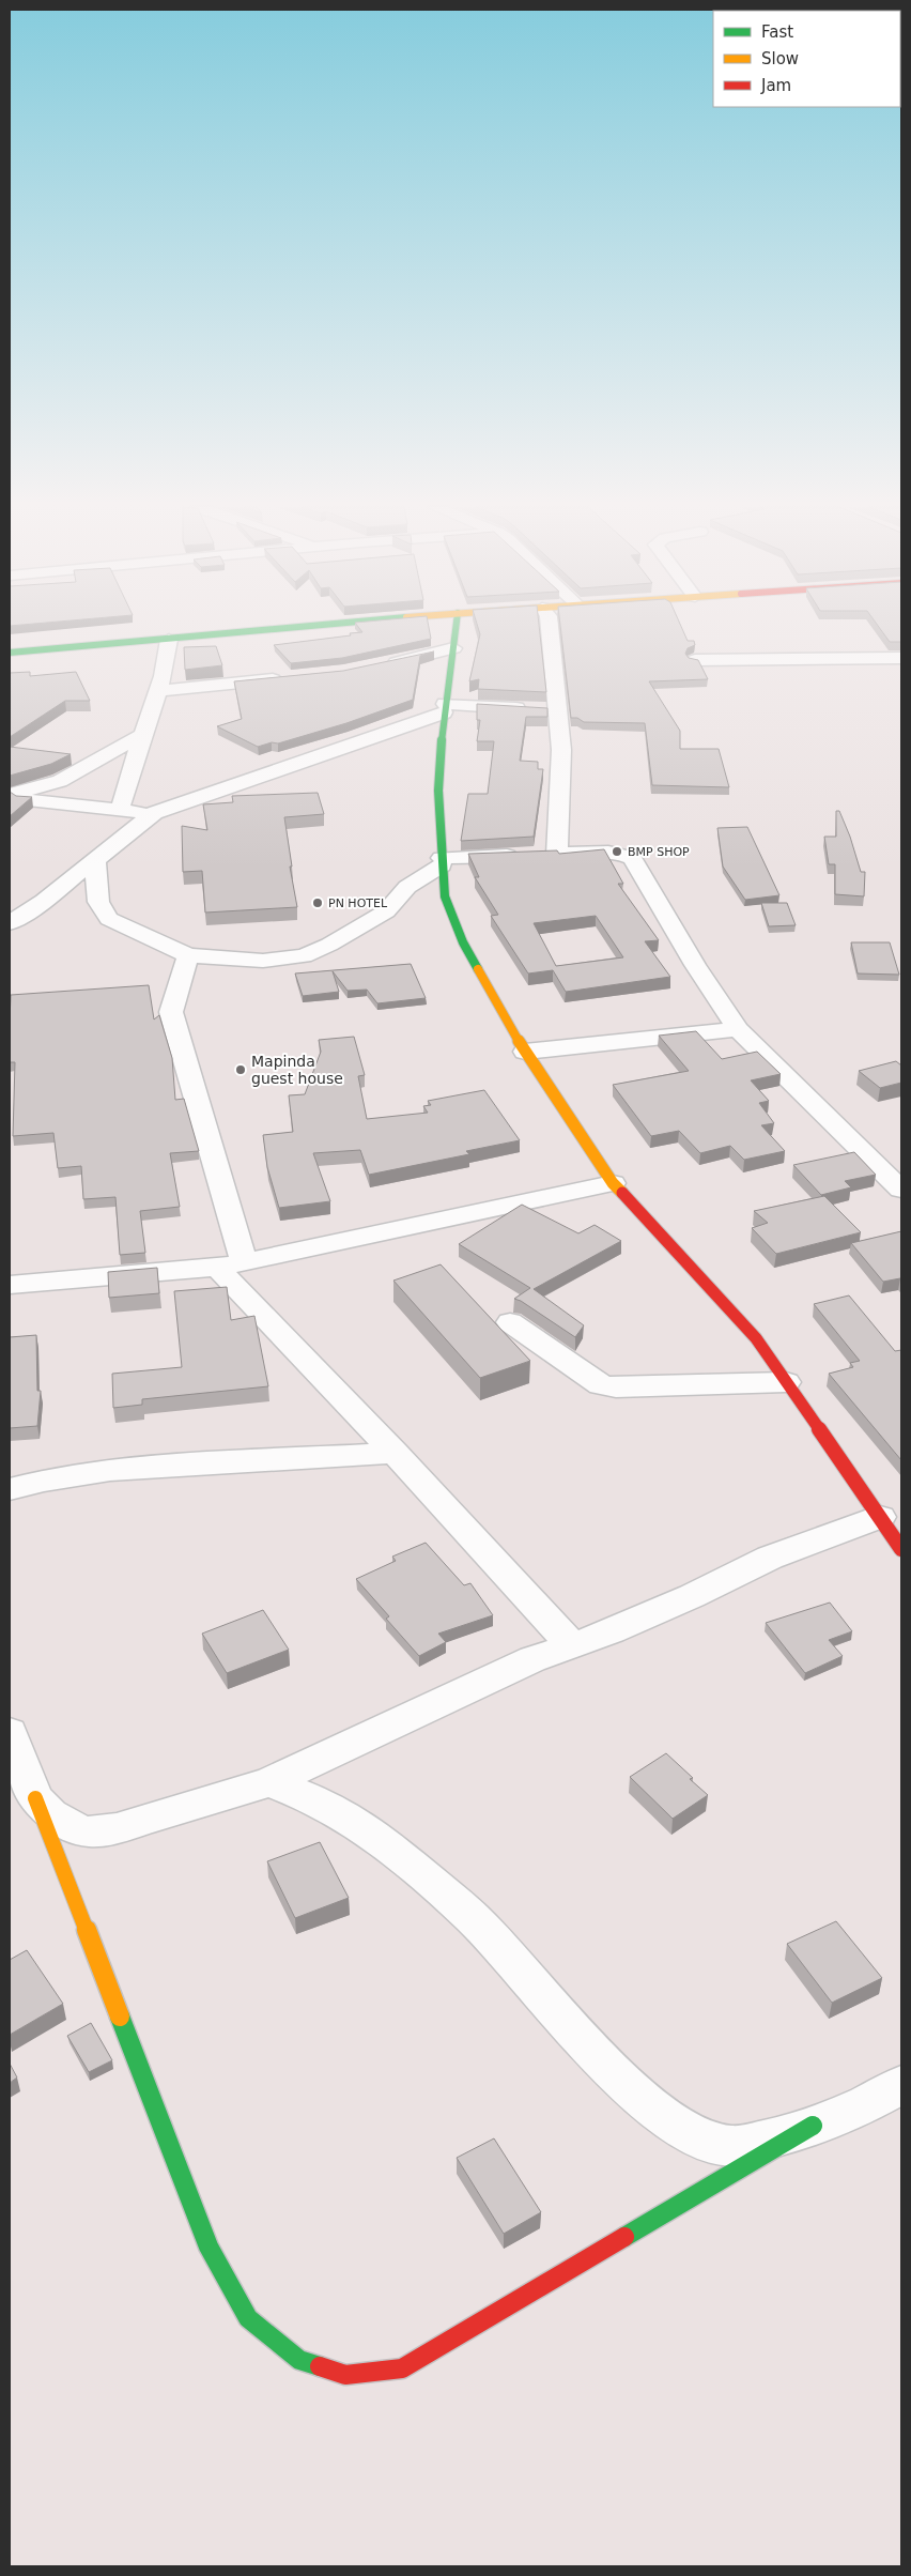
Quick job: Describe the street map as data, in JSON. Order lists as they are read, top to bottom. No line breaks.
{"places":["BMP SHOP","PN HOTEL","Mapinda guest house"],"legend":["Fast","Slow","Jam"]}
